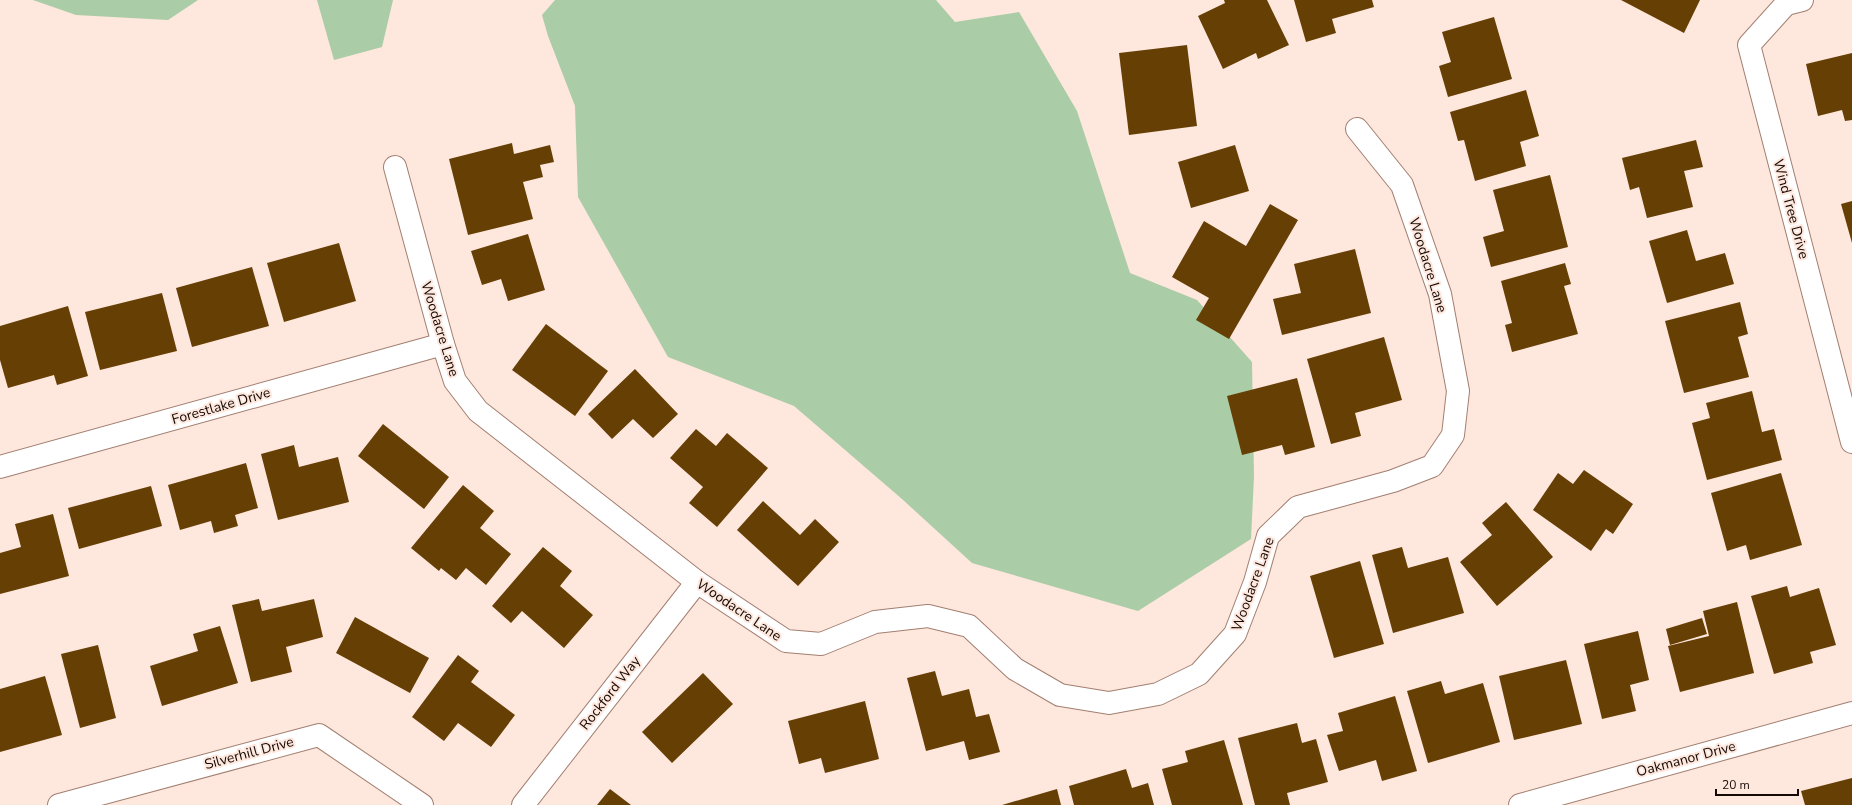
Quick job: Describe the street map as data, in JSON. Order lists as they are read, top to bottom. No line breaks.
{"streets":{"street":["Wind Tree Drive","Woodacre Lane","Forestlake Drive","Rockford Way","Silverhill Drive","Oakmanor Drive"]},"crossings":[["Woodacre Lane","Forestlake Drive"],["Woodacre Lane","Rockford Way"]],"scale_bar":"20 m"}
